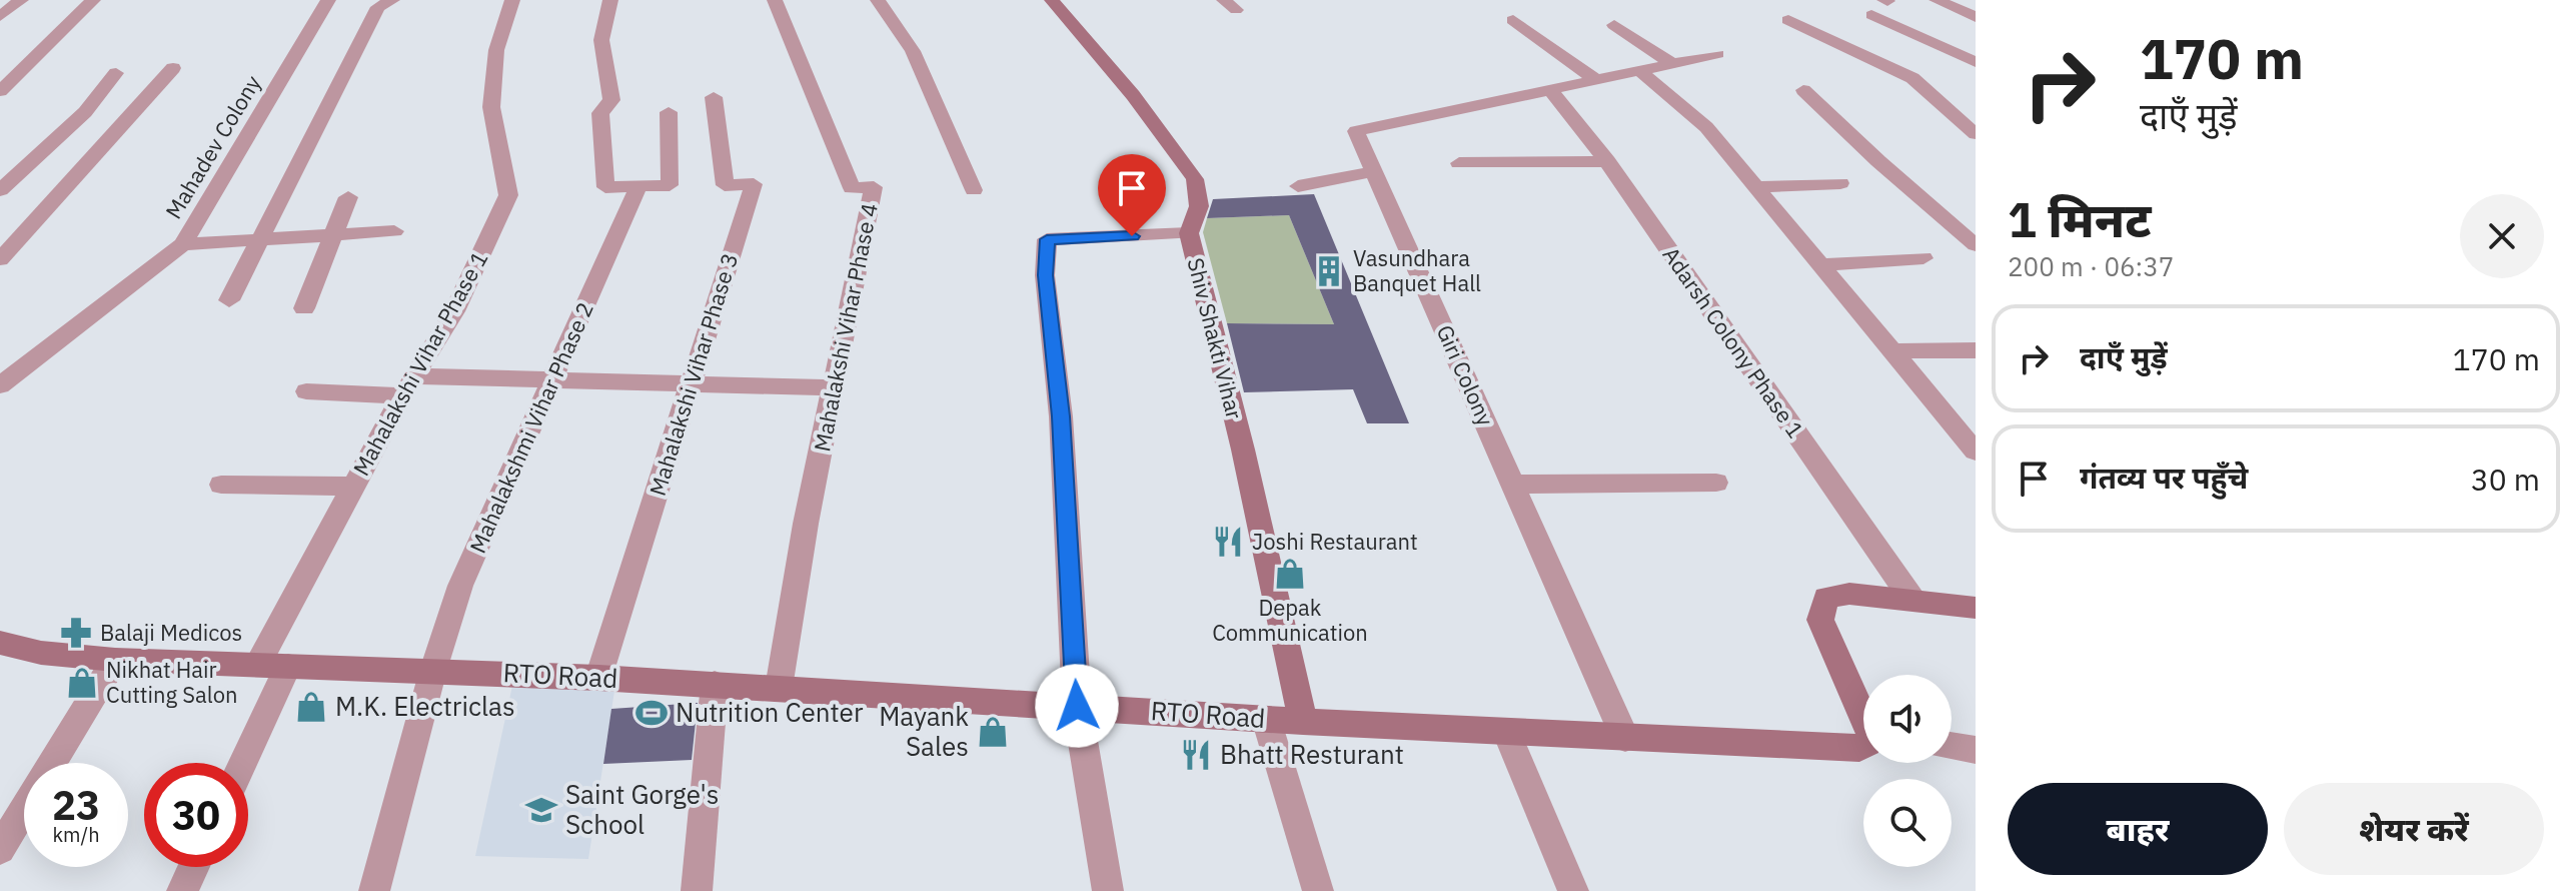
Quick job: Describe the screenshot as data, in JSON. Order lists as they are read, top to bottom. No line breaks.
{"streets":{"street":["Mahadev Colony","Mahalakshi Vihar Phase 4","Shiv Shakti Vihar","Adarsh Colony Phase 1","Mahalakshi Vihar Phase 1","Mahalakshi Vihar Phase 3","Giri Colony","Mahalakshmi Vihar Phase 2","RTO Road"]},"crossings":[["Mahalakshi Vihar Phase 4","RTO Road"],["Shiv Shakti Vihar","RTO Road"],["Adarsh Colony Phase 1","Giri Colony"],["Adarsh Colony Phase 1","RTO Road"],["Mahalakshi Vihar Phase 1","RTO Road"],["Mahalakshi Vihar Phase 3","RTO Road"],["Giri Colony","RTO Road"],["Mahalakshmi Vihar Phase 2","RTO Road"]],"places":{"building":["Vasundhara Banquet Hall"],"restaurant":["Joshi Restaurant","Bhatt Resturant"],"shop":["Depak Communication","Nikhat Hair Cutting Salon","M.K. Electriclas","Mayank Sales"],"pharmacy":["Balaji Medicos"],"sports":["Nutrition Center"],"school or university":["Saint Gorge's School"]},"page":{"turn":["170 m","दाएँ मुड़ें"],"heading":["1 मिनट","200 m · 06:37"],"list":[{"name":"दाएँ मुड़ें","value":"170 m"},{"name":"गंतव्य पर पहुँचे","value":"30 m"}],"speed":"23 km/h","limit":"30","buttons":["बाहर","शेयर करें"]}}
